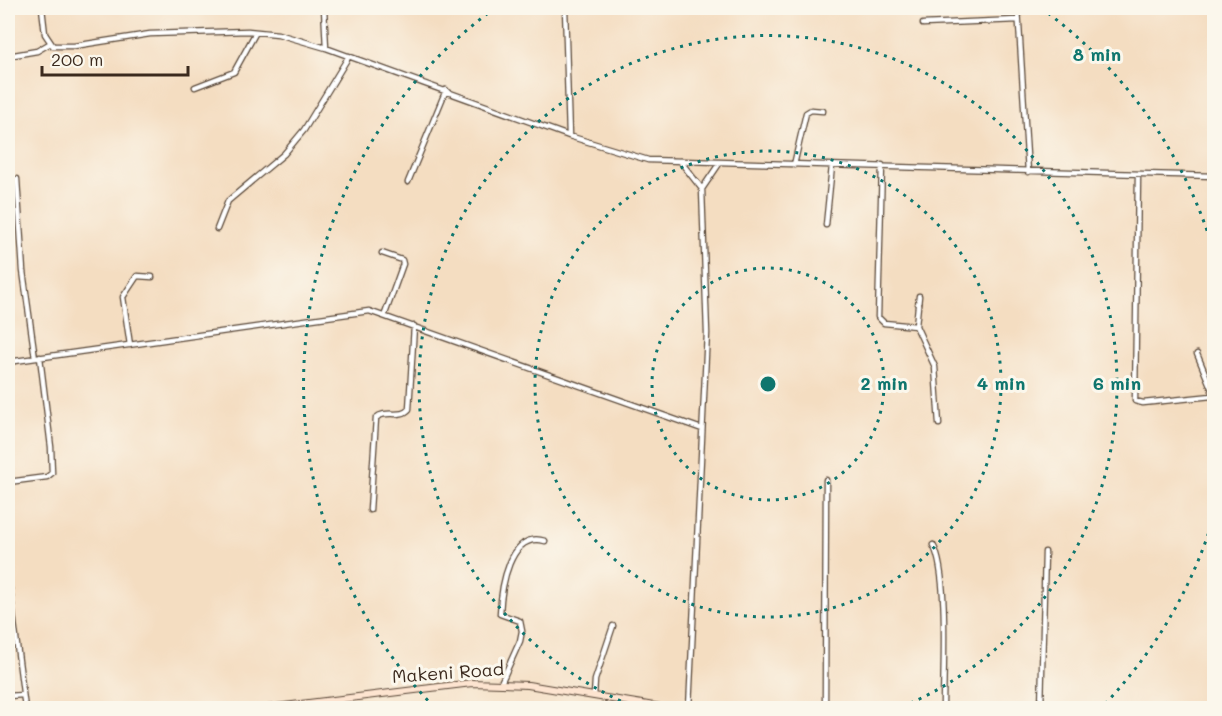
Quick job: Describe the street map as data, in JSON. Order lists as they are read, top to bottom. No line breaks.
{"streets":{"main road":["Makeni Road"]},"scale_bar":"200 m","rings":["8 min","2 min","4 min","6 min"]}
